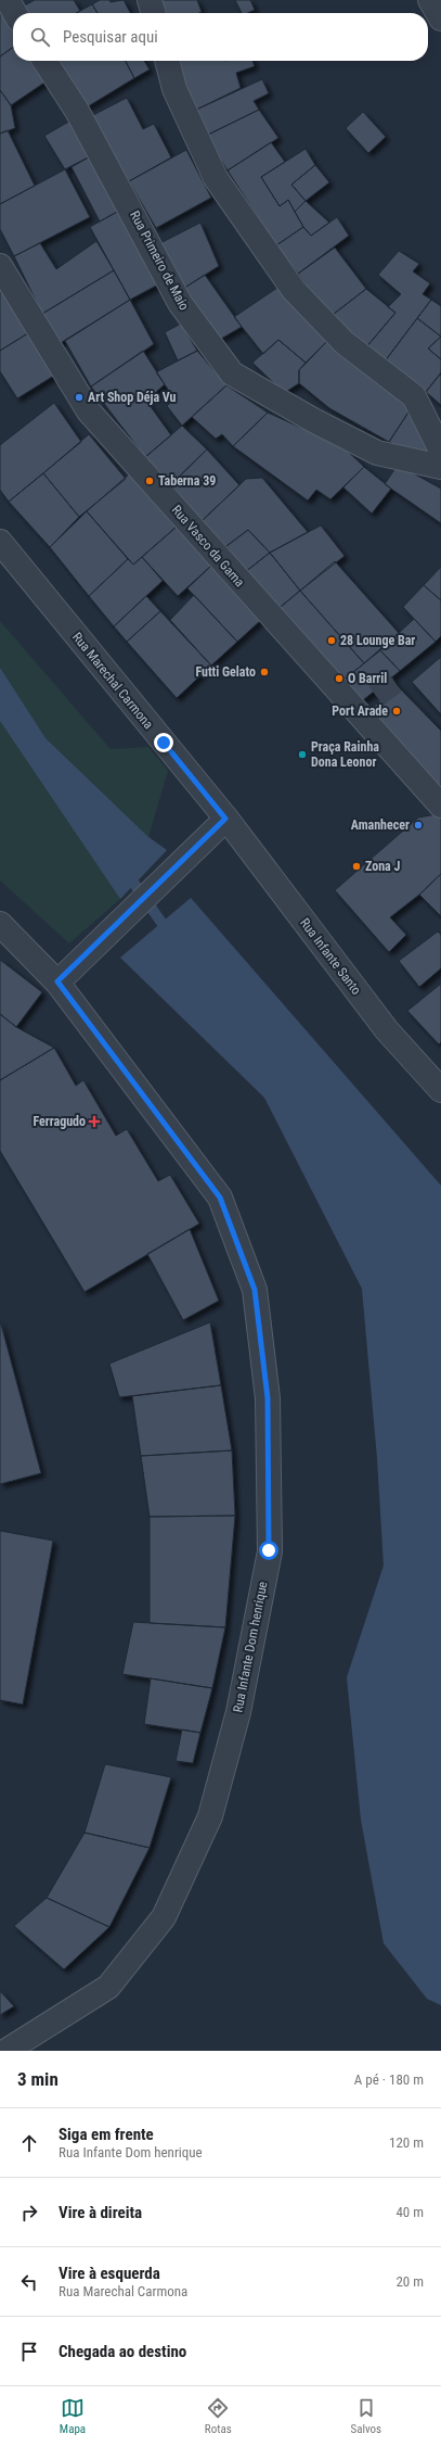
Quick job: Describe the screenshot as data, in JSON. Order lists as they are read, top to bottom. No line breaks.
{"streets":{"street":["Rua Primeiro de Maio","Rua Vasco da Gama","Rua Marechal Carmona","Rua Infante Santo","Rua Infante Dom henrique"]},"crossings":[["Rua Marechal Carmona","Rua Infante Santo"]],"places":{"other":["Art Shop Déja Vu","Taberna 39","28 Lounge Bar","Futti Gelato","O Barril","Port Arade","Praça Rainha Dona Leonor","Amanhecer","Zona J"],"health":["Ferragudo"]},"page":{"search":"Pesquisar aqui","heading":["3 min","A pé · 180 m"],"list":[["Siga em frente","Rua Infante Dom henrique","120 m"],["Vire à direita","40 m"],["Vire à esquerda","Rua Marechal Carmona","20 m"],"Chegada ao destino"],"nav":["Mapa","Rotas","Salvos"]}}
